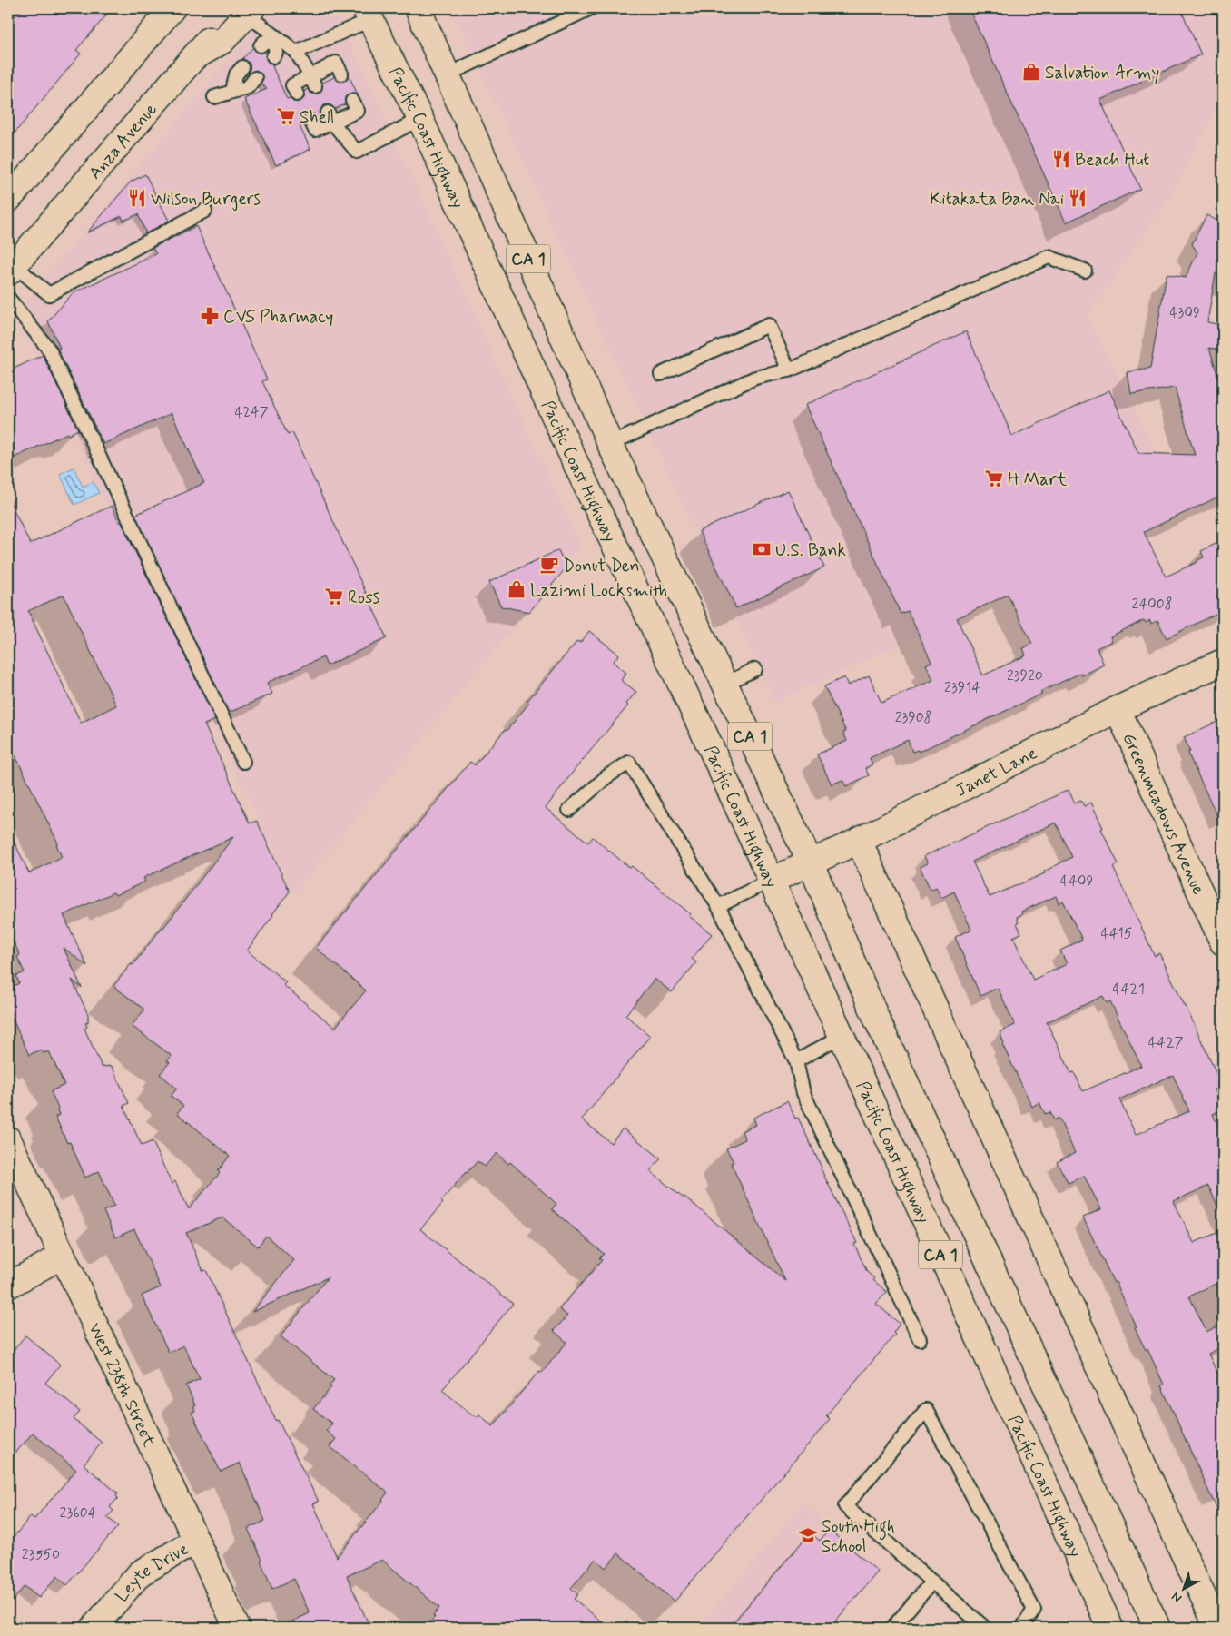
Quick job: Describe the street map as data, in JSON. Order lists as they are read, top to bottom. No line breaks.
{"streets":{"main road":["Pacific Coast Highway","Anza Avenue","CA 1","Janet Lane","Greenmeadows Avenue","West 238th Street","Leyte Drive"]},"crossings":[["Pacific Coast Highway","Janet Lane"],["CA 1","Janet Lane"],["Janet Lane","Greenmeadows Avenue"],["West 238th Street","Leyte Drive"]],"places":{"shop":["Salvation Army","Lazimi Locksmith"],"supermarket":["Shell","H Mart","Ross"],"restaurant":["Beach Hut","Wilson Burgers","Kitakata Ban Nai"],"pharmacy":["CVS Pharmacy"],"bank":["U.S. Bank"],"cafe":["Donut Den"],"school or university":["South High School"]},"house_numbers":["4309","4247","24008","23920","23914","23908","4409","4415","4421","4427","23604","23550"],"north":"bottom left"}
